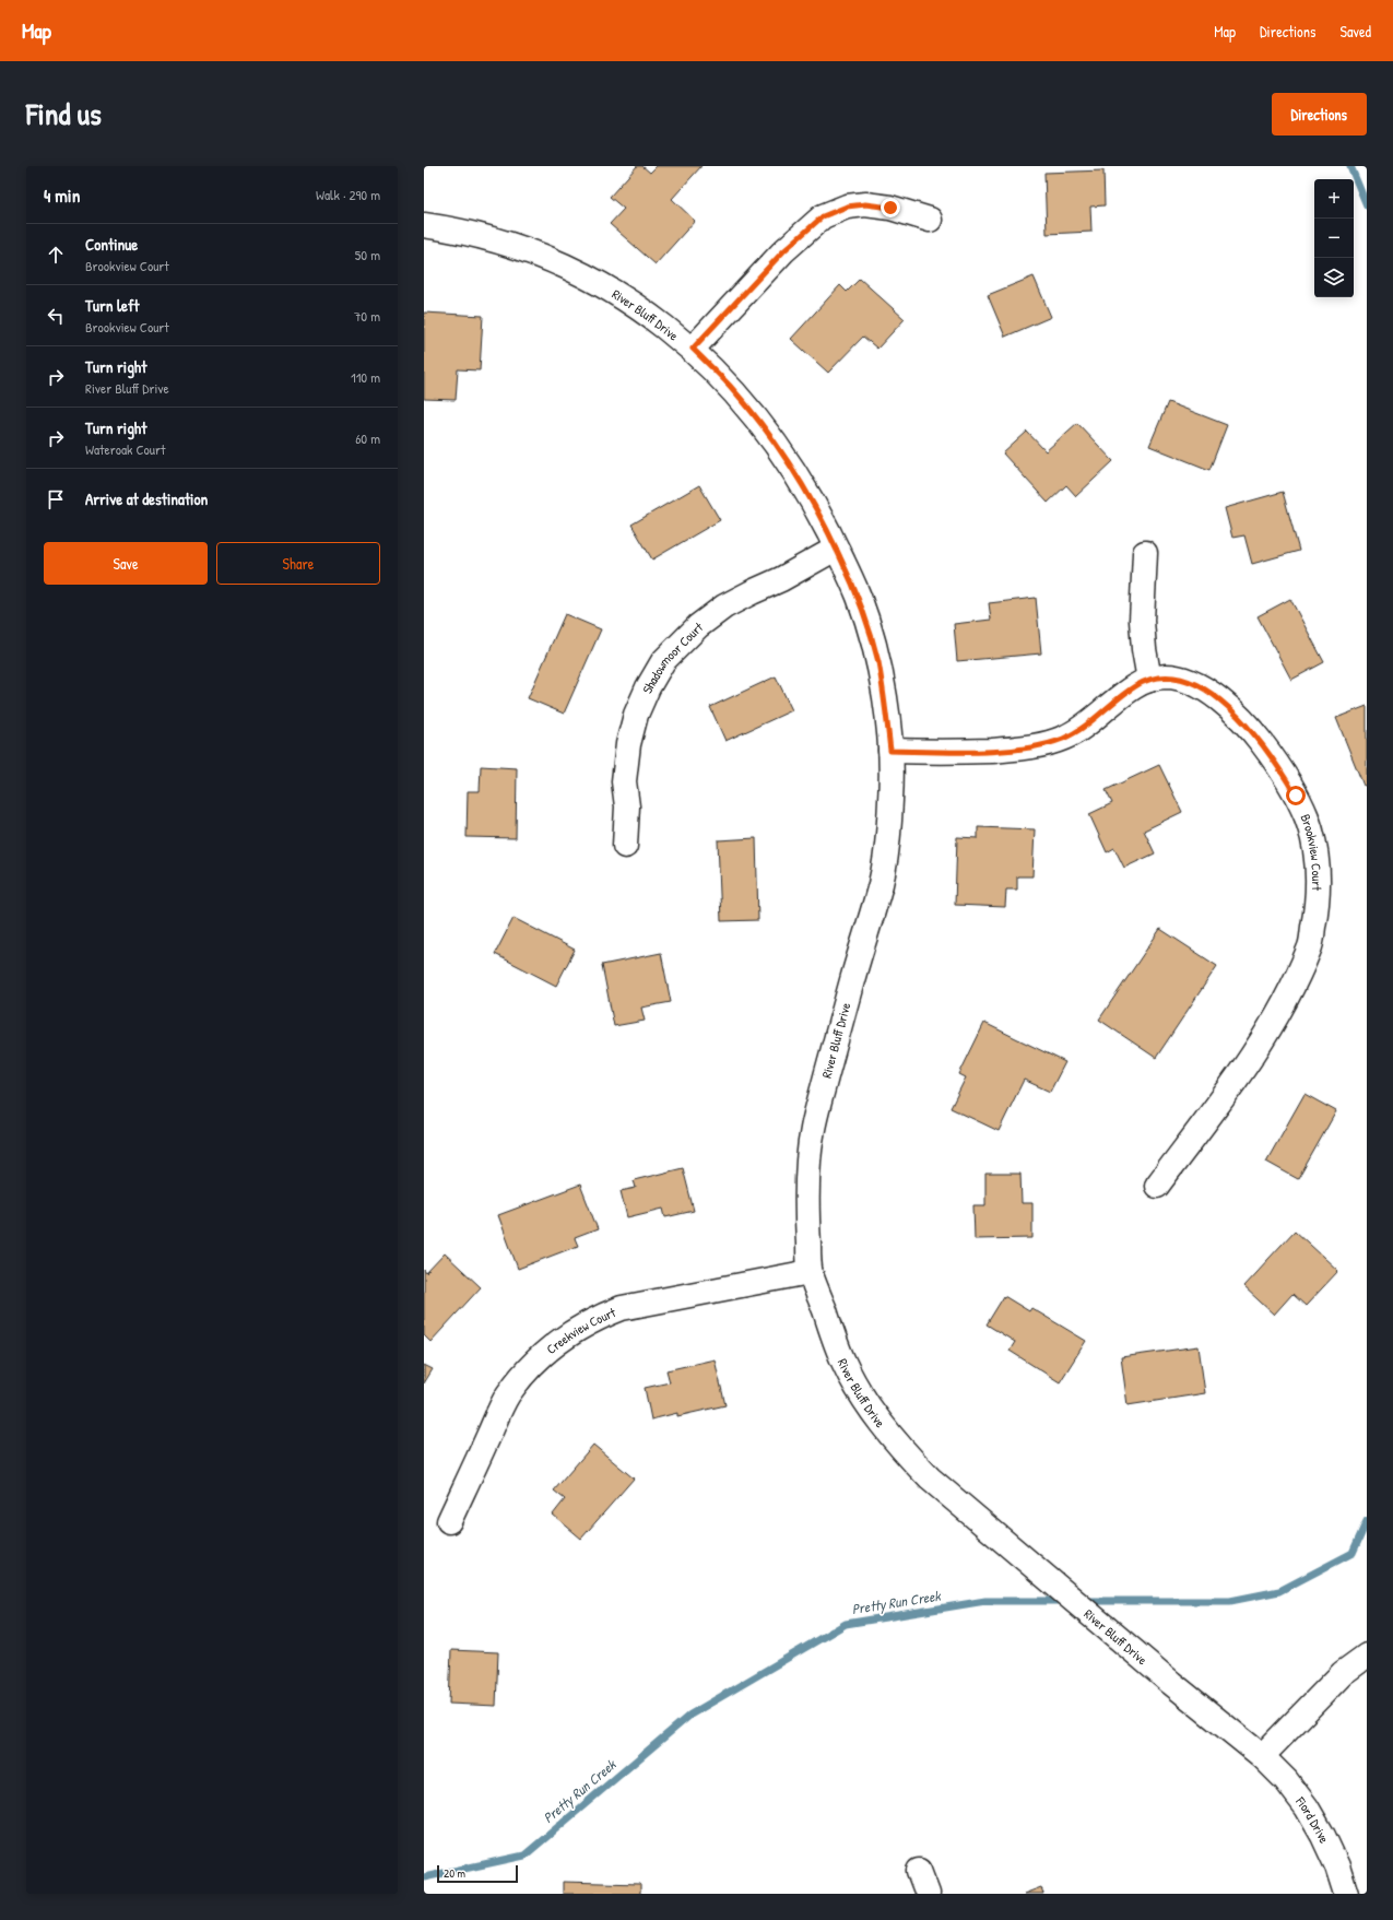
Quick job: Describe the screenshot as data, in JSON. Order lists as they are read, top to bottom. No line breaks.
{"streets":{"street":["River Bluff Drive","Shadowmoor Court","Brookview Court","Creekview Court","Fiord Drive"]},"crossings":[["River Bluff Drive","Shadowmoor Court"],["River Bluff Drive","Brookview Court"],["River Bluff Drive","Creekview Court"],["River Bluff Drive","Fiord Drive"]],"water":["Pretty Run Creek"],"scale_bar":"20 m","page":{"header":"Map","nav":["Map","Directions","Saved"],"title":"Find us","buttons":["Directions",["Save","Share"]],"heading":["4 min","Walk · 290 m"],"map_buttons":["+","−"],"list":[["Continue","Brookview Court","50 m"],["Turn left","Brookview Court","70 m"],["Turn right","River Bluff Drive","110 m"],["Turn right","Wateroak Court","60 m"],"Arrive at destination"],"scale":"20 m"}}
